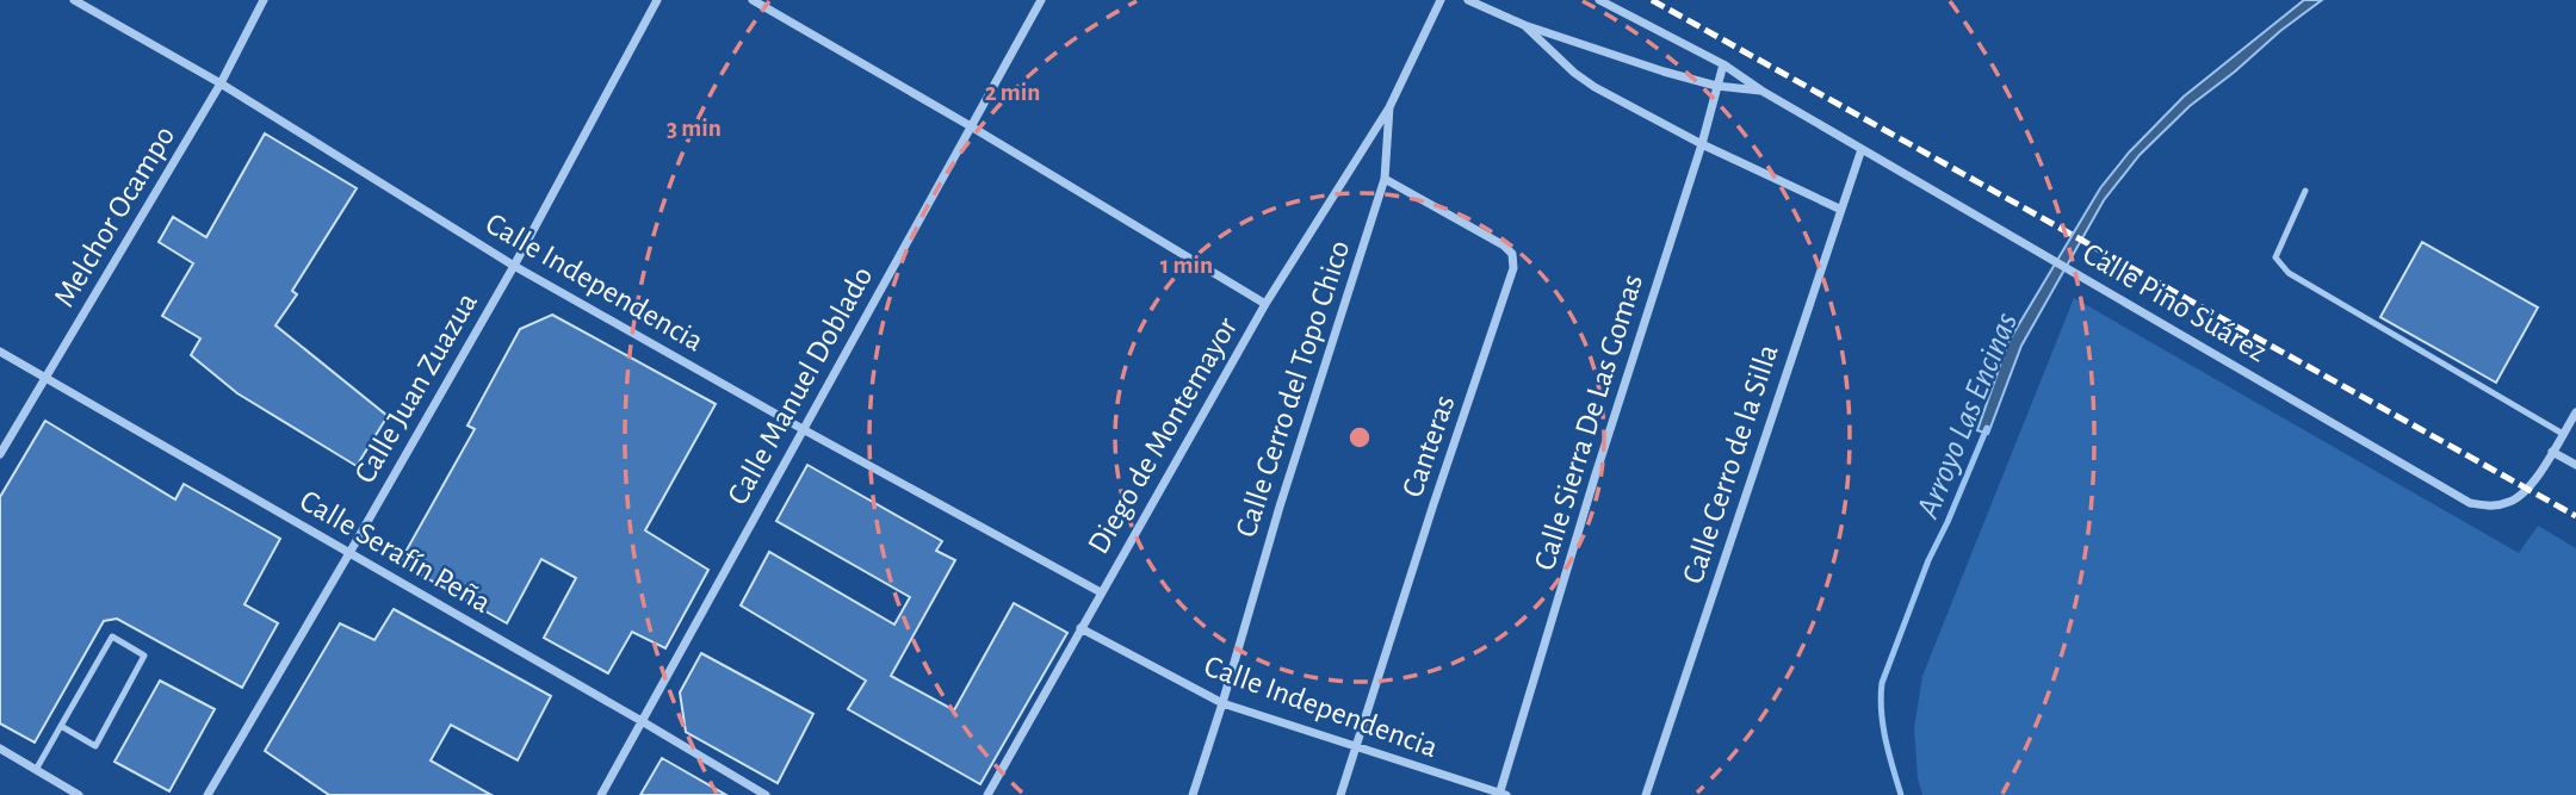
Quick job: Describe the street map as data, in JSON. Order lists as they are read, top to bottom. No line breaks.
{"streets":{"street":["Melchor Ocampo","Calle Independencia","Calle Pino Suárez","Calle Manuel Doblado","Calle Juan Zuazua","Calle Cerro del Topo Chico","Calle Sierra De Las Gomas","Diego de Montemayor","Canteras","Calle Cerro de la Silla","Calle Serafín Peña"]},"crossings":[["Melchor Ocampo","Calle Independencia"],["Melchor Ocampo","Calle Serafín Peña"],["Calle Independencia","Calle Manuel Doblado"],["Calle Independencia","Calle Juan Zuazua"],["Calle Independencia","Calle Cerro del Topo Chico"],["Calle Independencia","Calle Sierra De Las Gomas"],["Calle Independencia","Diego de Montemayor"],["Calle Independencia","Canteras"],["Calle Pino Suárez","Calle Sierra De Las Gomas"],["Calle Pino Suárez","Calle Cerro de la Silla"],["Calle Manuel Doblado","Calle Serafín Peña"],["Calle Juan Zuazua","Calle Serafín Peña"],["Calle Cerro del Topo Chico","Diego de Montemayor"],["Calle Cerro del Topo Chico","Canteras"]],"water":["Arroyo Las Encinas"],"rings":["2 min","3 min","1 min"]}
